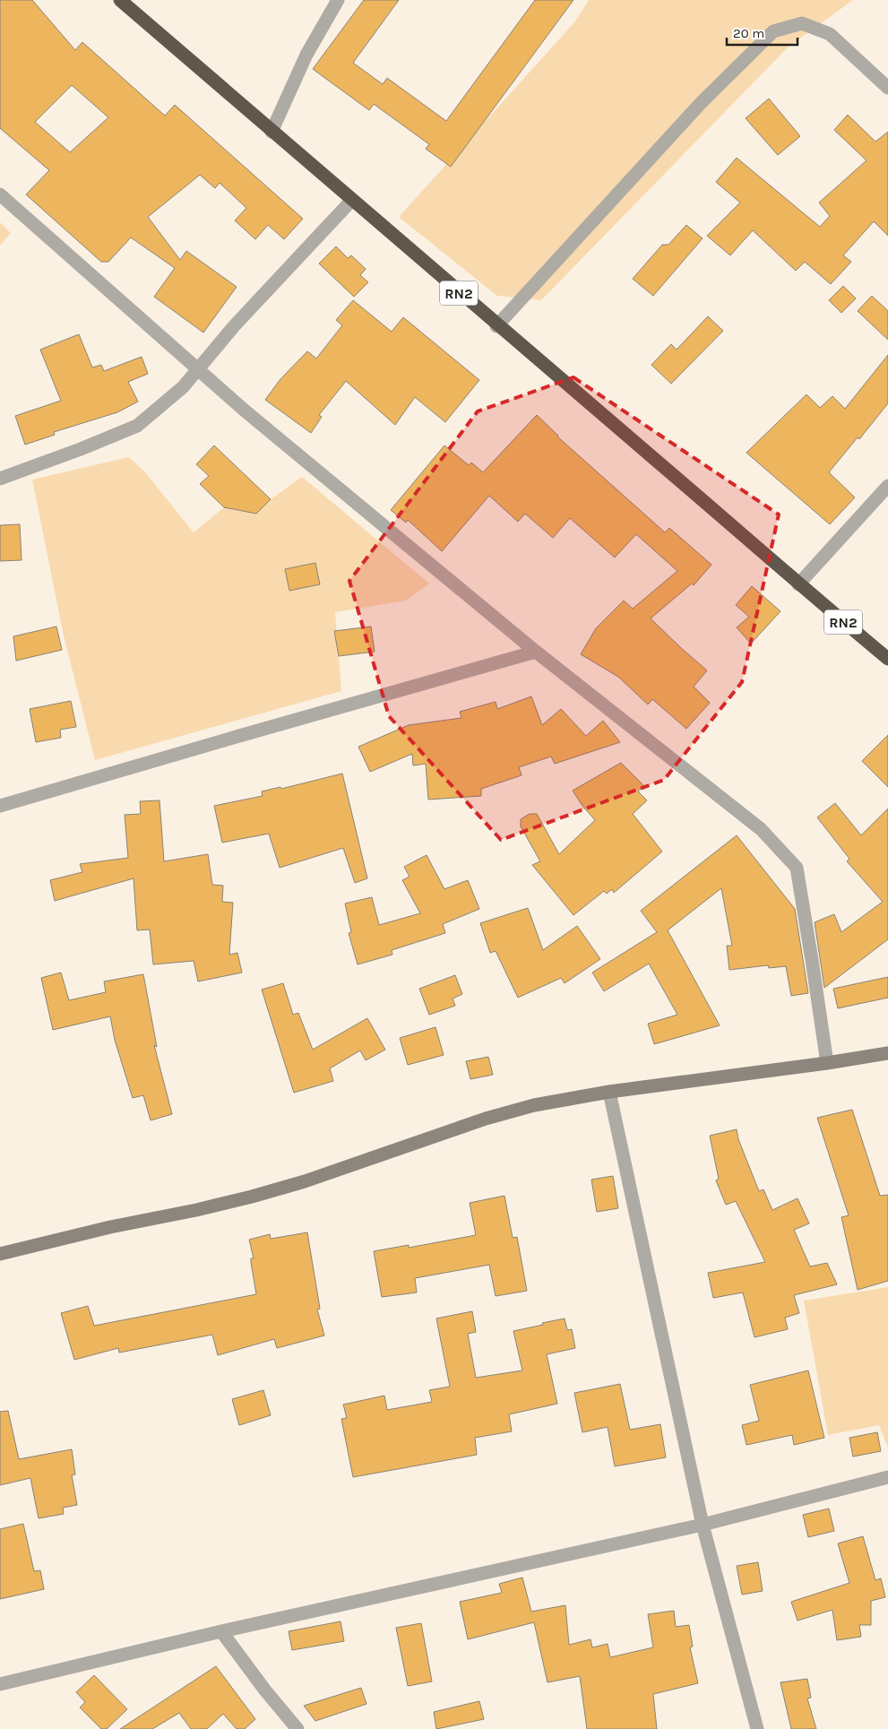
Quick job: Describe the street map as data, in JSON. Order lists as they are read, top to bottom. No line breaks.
{"streets":{"highway":["RN2"]},"scale_bar":"20 m"}
